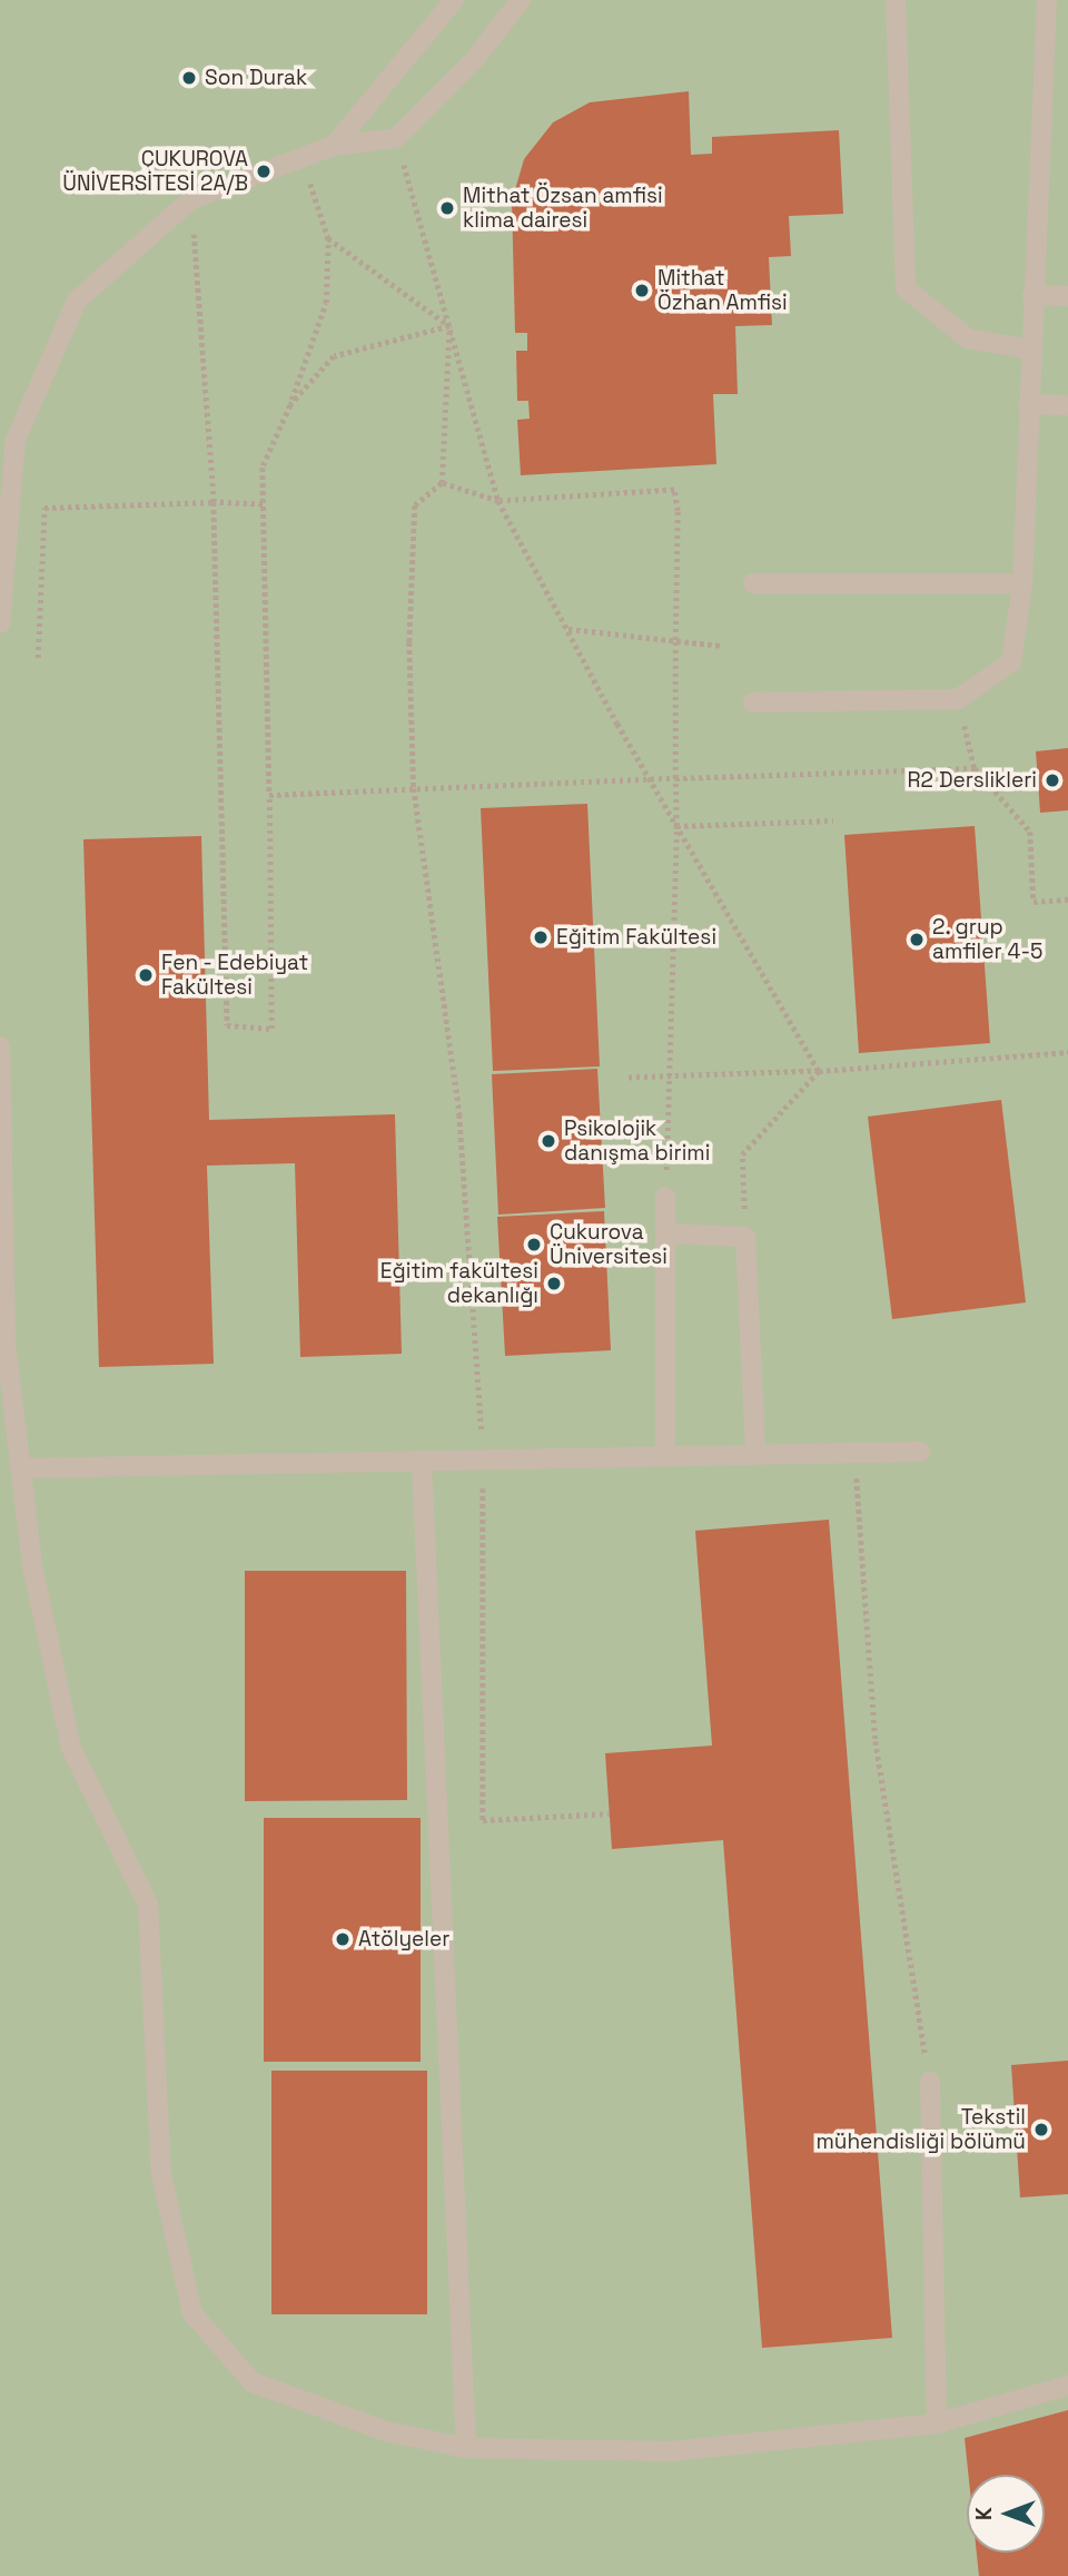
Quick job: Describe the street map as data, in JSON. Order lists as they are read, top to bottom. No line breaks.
{"places":["Son Durak","ÇUKUROVA ÜNİVERSİTESİ 2A/B","Mithat Özsan amfisi klima dairesi","Mithat Özhan Amfisi","R2 Derslikleri","Eğitim Fakültesi","2. grup amfiler 4-5","Fen - Edebiyat Fakültesi","Psikolojik danışma birimi","Çukurova Üniversitesi","Eğitim fakültesi dekanlığı","Atölyeler","Tekstil mühendisliği bölümü"],"north":"left"}
